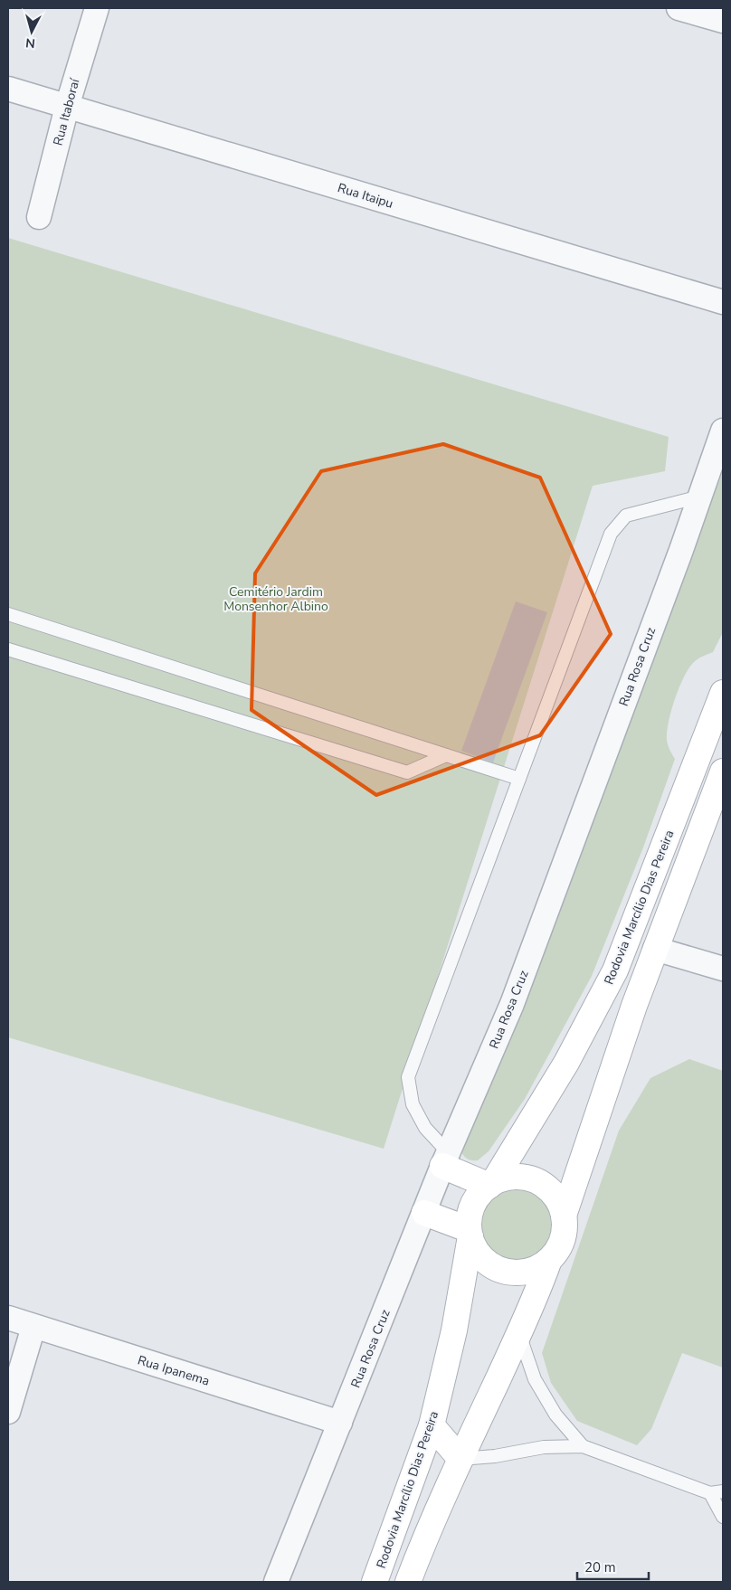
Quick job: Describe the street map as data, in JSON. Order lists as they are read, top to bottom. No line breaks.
{"streets":{"main road":["Rodovia Marcílio Dias Pereira"],"street":["Rua Itaboraí","Rua Itaipu","Rua Rosa Cruz","Rua Ipanema"]},"crossings":[["Rua Itaboraí","Rua Itaipu"],["Rua Rosa Cruz","Rua Ipanema"]],"parks":["Cemitério Jardim Monsenhor Albino"],"scale_bar":"20 m","north":"bottom"}
